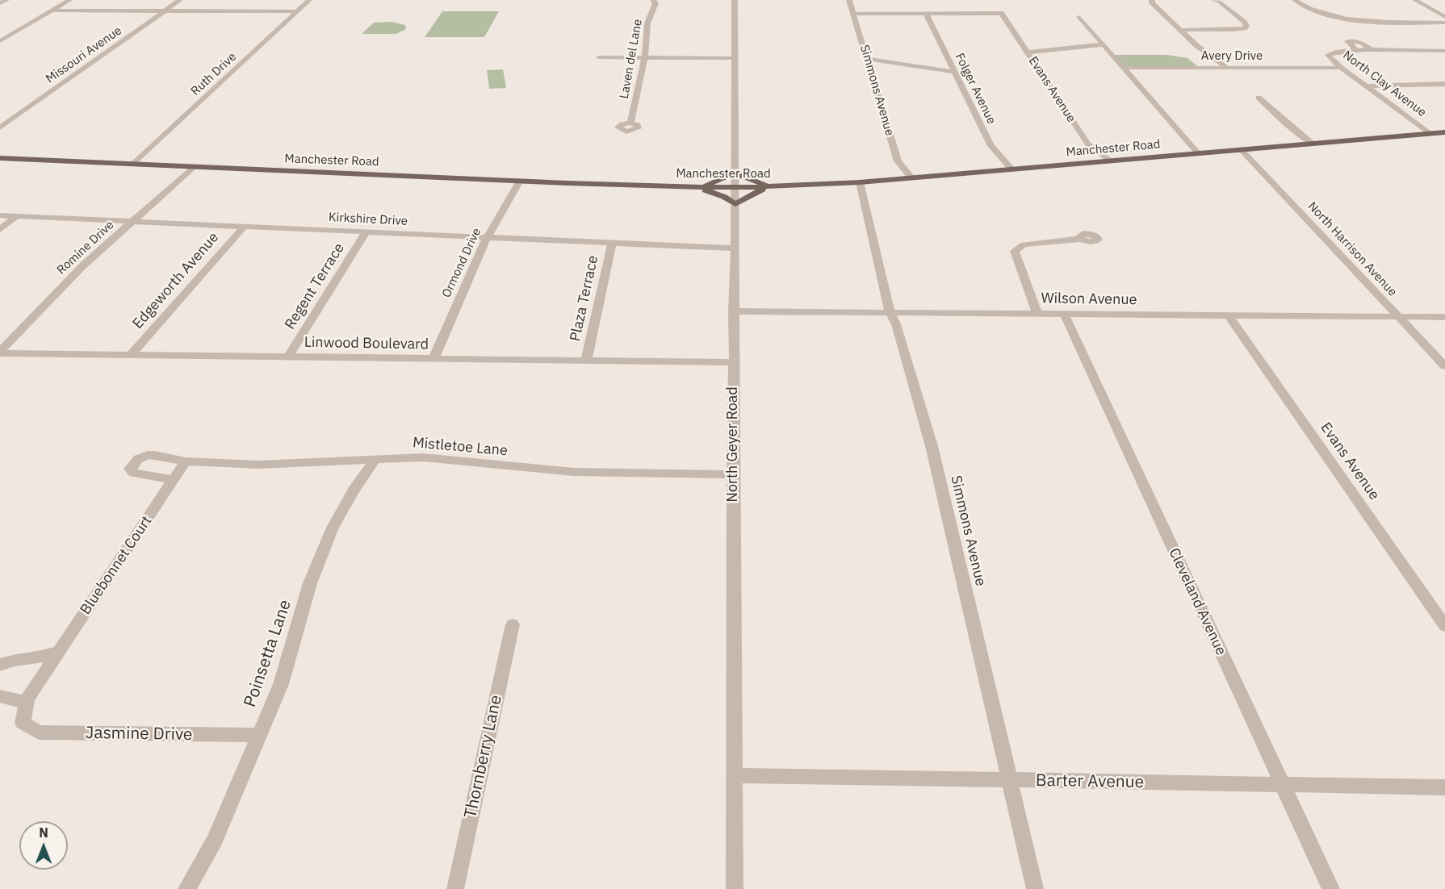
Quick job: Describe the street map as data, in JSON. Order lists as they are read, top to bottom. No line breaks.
{"streets":{"main road":["Manchester Road"],"street":["Missouri Avenue","Avery Drive","Laven del Lane","Ruth Drive","North Clay Avenue","Folger Avenue","Evans Avenue","Simmons Avenue","Kirkshire Drive","Romine Drive","North Harrison Avenue","Ormond Drive","Edgeworth Avenue","Regent Terrace","Plaza Terrace","Wilson Avenue","Linwood Boulevard","North Geyer Road","Mistletoe Lane","Bluebonnet Court","Cleveland Avenue","Poinsetta Lane","Jasmine Drive","Thornberry Lane","Barter Avenue"]},"crossings":[["Avery Drive","North Clay Avenue"],["Ruth Drive","Manchester Road"],["North Clay Avenue","Manchester Road"],["Folger Avenue","Evans Avenue"],["Folger Avenue","Manchester Road"],["Evans Avenue","Manchester Road"],["Evans Avenue","Wilson Avenue"],["Simmons Avenue","Manchester Road"],["Simmons Avenue","Wilson Avenue"],["Simmons Avenue","Barter Avenue"],["Manchester Road","Romine Drive"],["Manchester Road","North Harrison Avenue"],["Manchester Road","Ormond Drive"],["Manchester Road","North Geyer Road"],["Kirkshire Drive","Romine Drive"],["Kirkshire Drive","Ormond Drive"],["Kirkshire Drive","Edgeworth Avenue"],["Kirkshire Drive","Regent Terrace"],["Kirkshire Drive","Plaza Terrace"],["Kirkshire Drive","North Geyer Road"],["Romine Drive","Linwood Boulevard"],["North Harrison Avenue","Wilson Avenue"],["Ormond Drive","Linwood Boulevard"],["Edgeworth Avenue","Linwood Boulevard"],["Regent Terrace","Linwood Boulevard"],["Plaza Terrace","Linwood Boulevard"],["Wilson Avenue","North Geyer Road"],["Wilson Avenue","Cleveland Avenue"],["Linwood Boulevard","North Geyer Road"],["North Geyer Road","Mistletoe Lane"],["North Geyer Road","Barter Avenue"],["Mistletoe Lane","Bluebonnet Court"],["Mistletoe Lane","Poinsetta Lane"],["Bluebonnet Court","Jasmine Drive"],["Cleveland Avenue","Barter Avenue"],["Poinsetta Lane","Jasmine Drive"]],"north":"top"}
